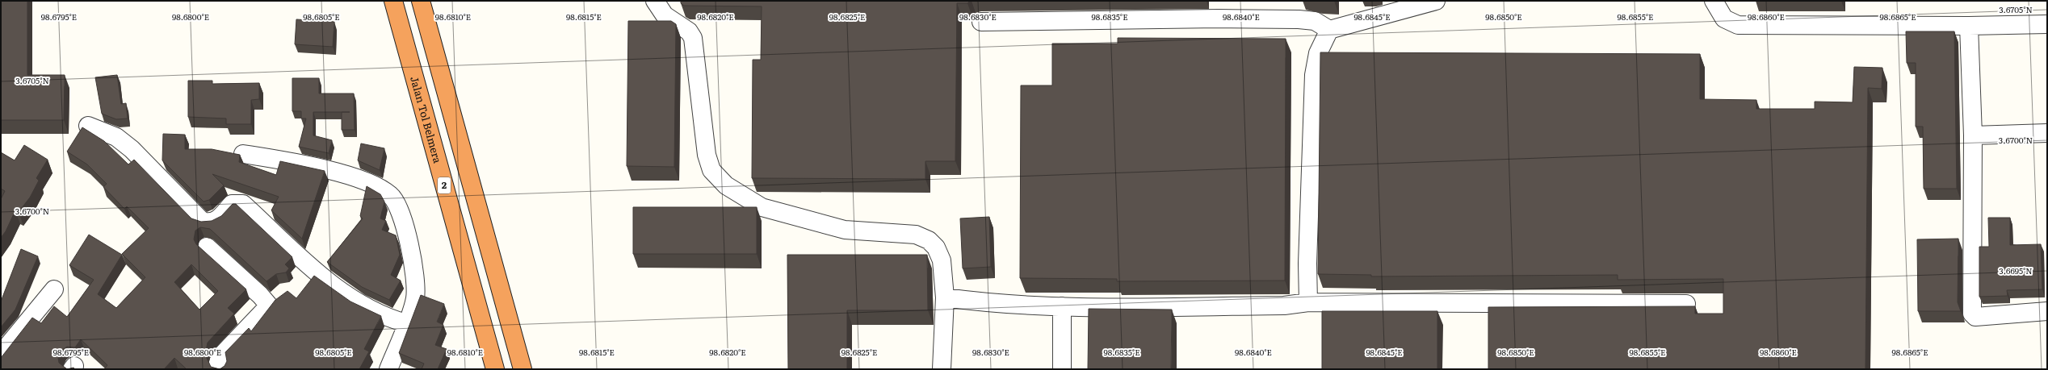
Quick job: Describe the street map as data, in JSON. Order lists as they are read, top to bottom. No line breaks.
{"streets":{"highway":["Jalan Tol Belmera","2"]},"coordinates":["3.6705°N","98.6795°E","98.6800°E","98.6805°E","98.6810°E","98.6815°E","98.6820°E","98.6825°E","98.6830°E","98.6835°E","98.6840°E","98.6845°E","98.6850°E","98.6855°E","98.6860°E","98.6865°E","3.6700°N","3.6695°N"]}
